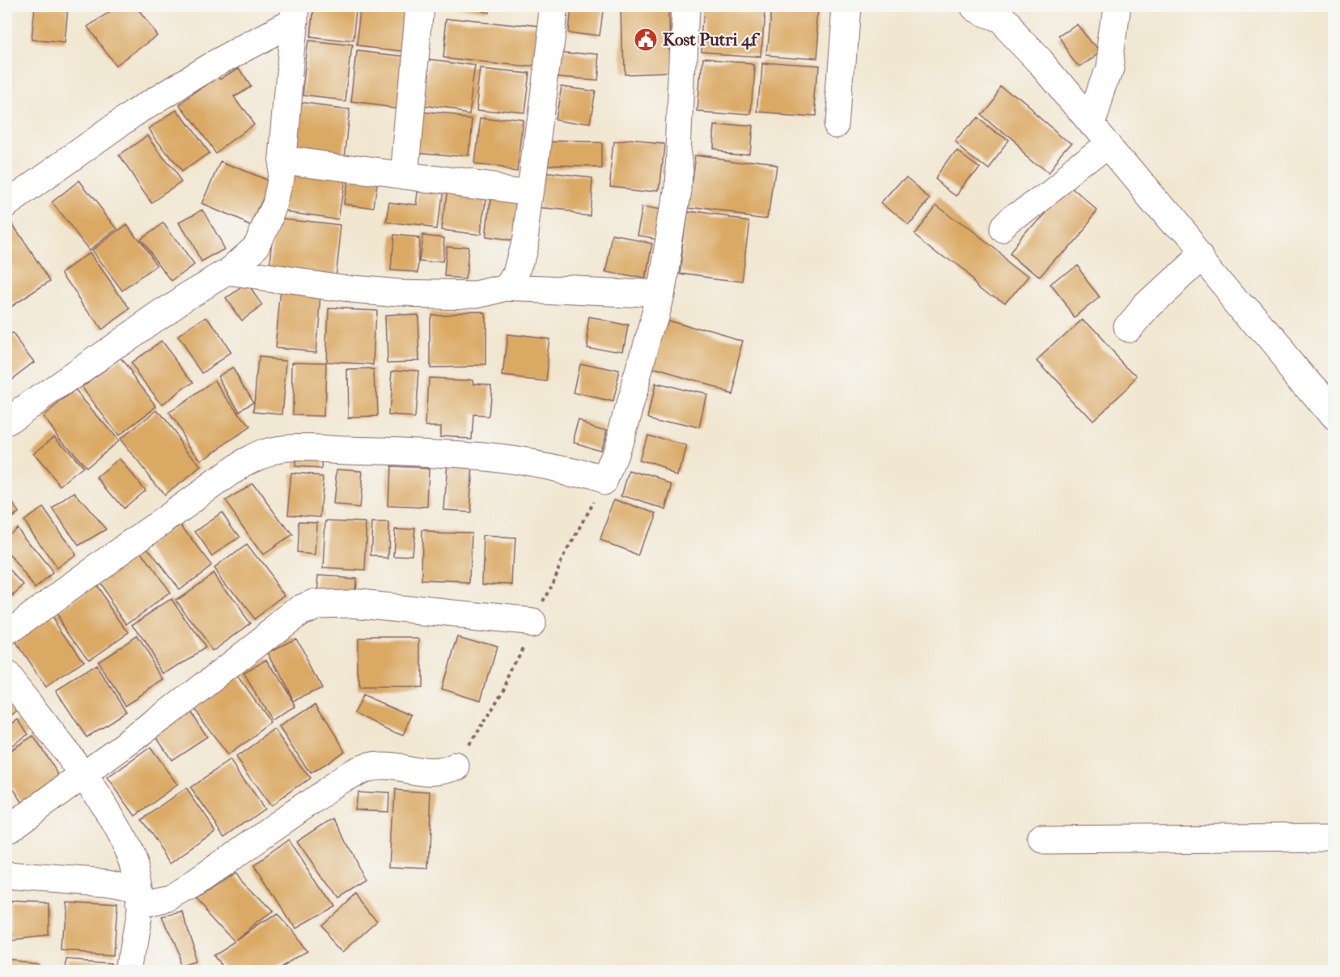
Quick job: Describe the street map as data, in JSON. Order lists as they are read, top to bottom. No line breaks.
{"places":{"public building":["Kost Putri 4f"]}}
